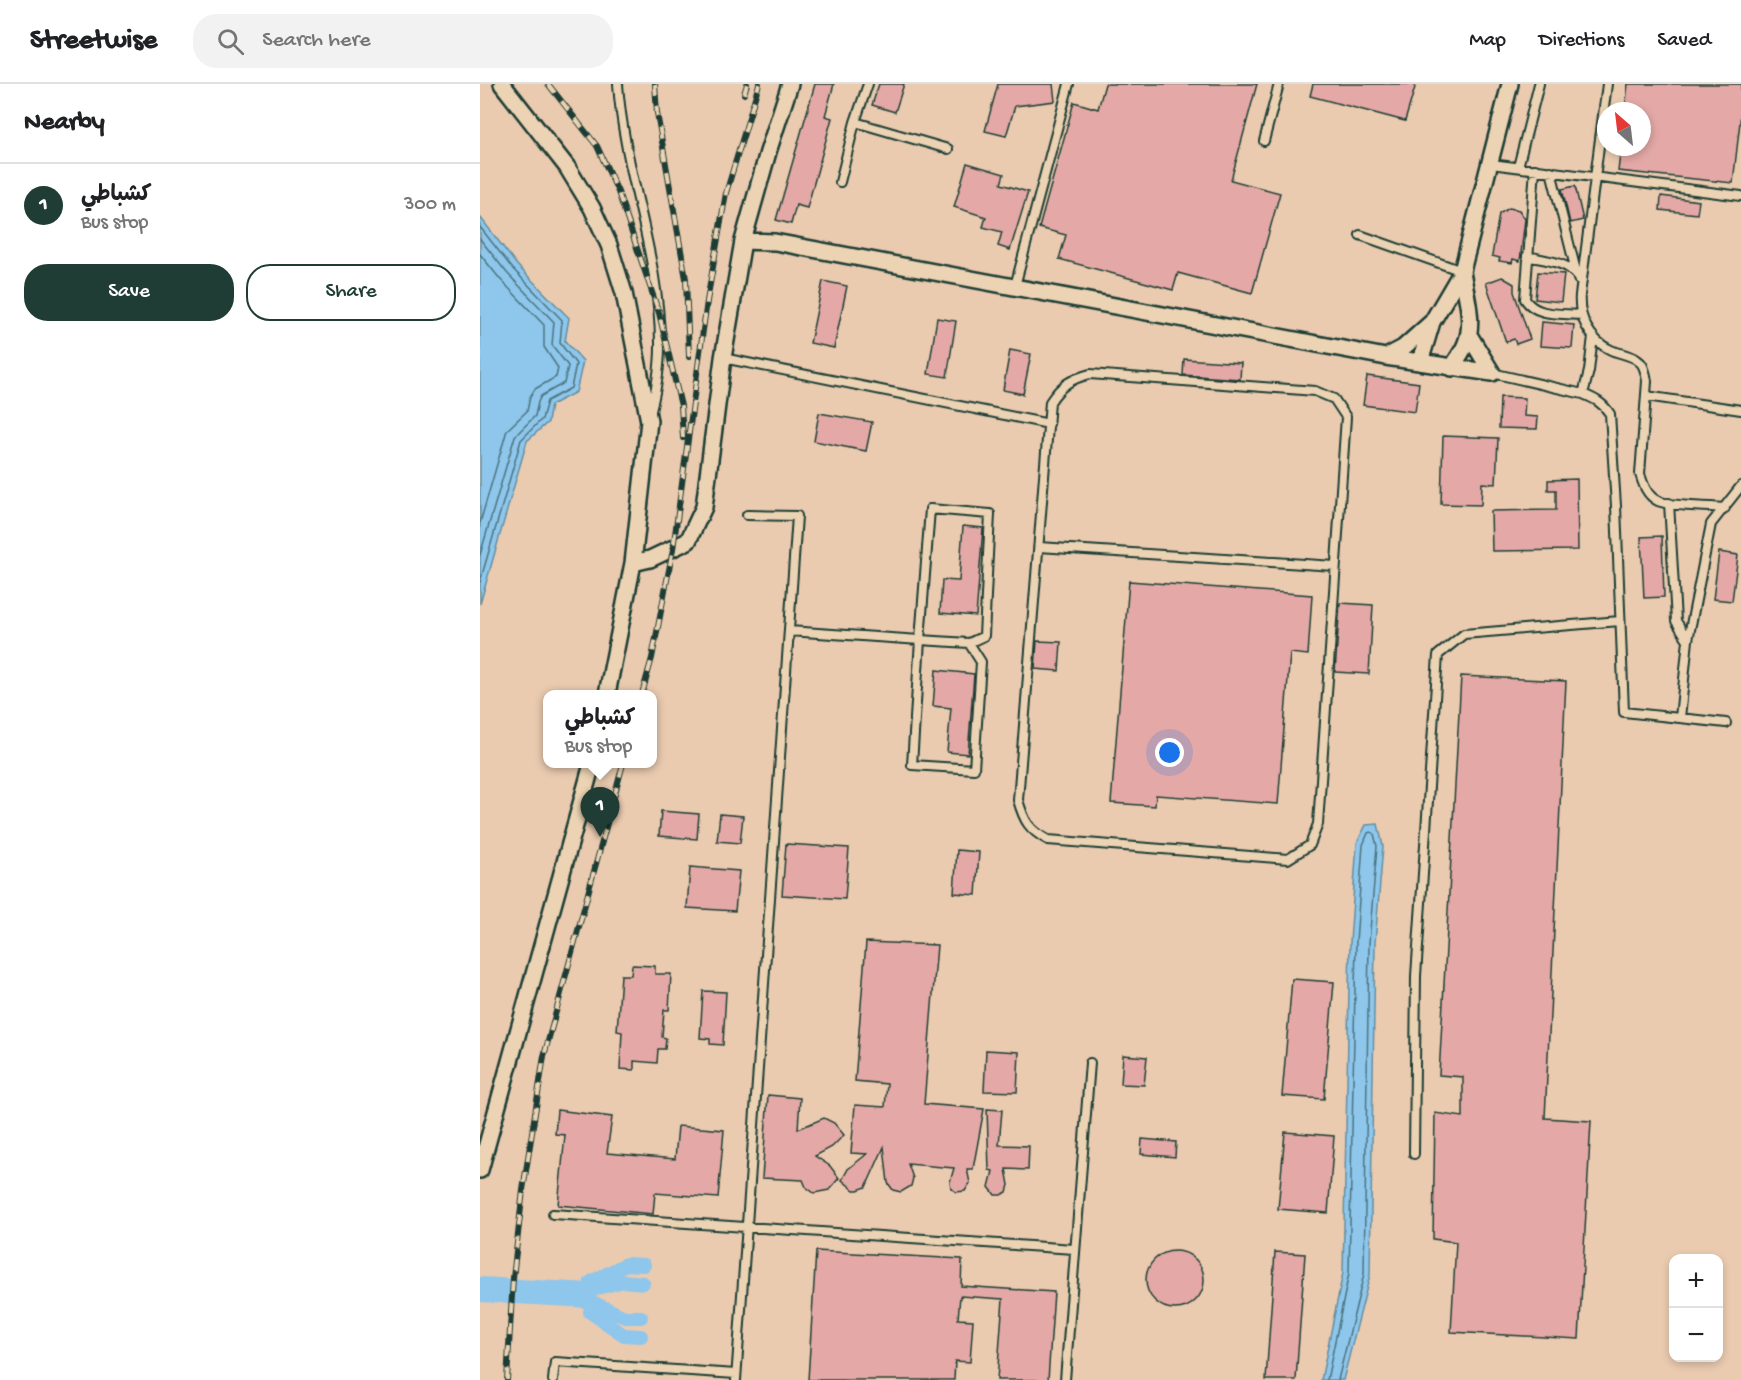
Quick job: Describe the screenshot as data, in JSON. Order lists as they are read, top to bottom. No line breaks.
{"north":"top left","page":{"header":"Streetwise","search":"Search here","nav":["Map","Directions","Saved"],"heading":"Nearby","list":[{"mark":"1","name":"كشباطي","note":"Bus stop","value":"300 m"}],"buttons":["Save","Share"],"popup":["كشباطي","Bus stop"],"pins":"1","map_buttons":["+","−"]}}
